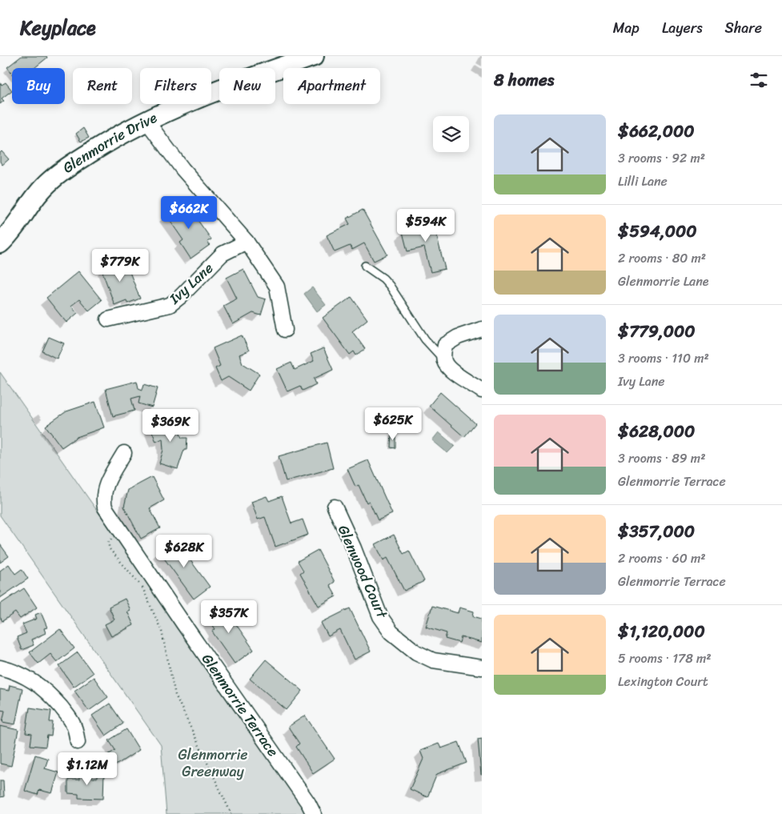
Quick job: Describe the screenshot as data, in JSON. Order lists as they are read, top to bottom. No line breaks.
{"streets":{"street":["Glenmorrie Drive","Ivy Lane","Glenwood Court","Glenmorrie Terrace"]},"parks":["Glenmorrie Greenway"],"page":{"header":"Keyplace","nav":["Map","Layers","Share"],"heading":"8 homes","chip":["Buy","Rent","Filters","New","Apartment"],"list":[{"name":"$662,000","note":"3 rooms · 92 m² · Lilli Lane"},{"name":"$594,000","note":"2 rooms · 80 m² · Glenmorrie Lane"},{"name":"$779,000","note":"3 rooms · 110 m² · Ivy Lane"},{"name":"$628,000","note":"3 rooms · 89 m² · Glenmorrie Terrace"},{"name":"$357,000","note":"2 rooms · 60 m² · Glenmorrie Terrace"},{"name":"$1,120,000","note":"5 rooms · 178 m² · Lexington Court"}],"price":["$662K","$594K","$779K","$625K","$369K","$628K","$357K","$1.12M"]}}
